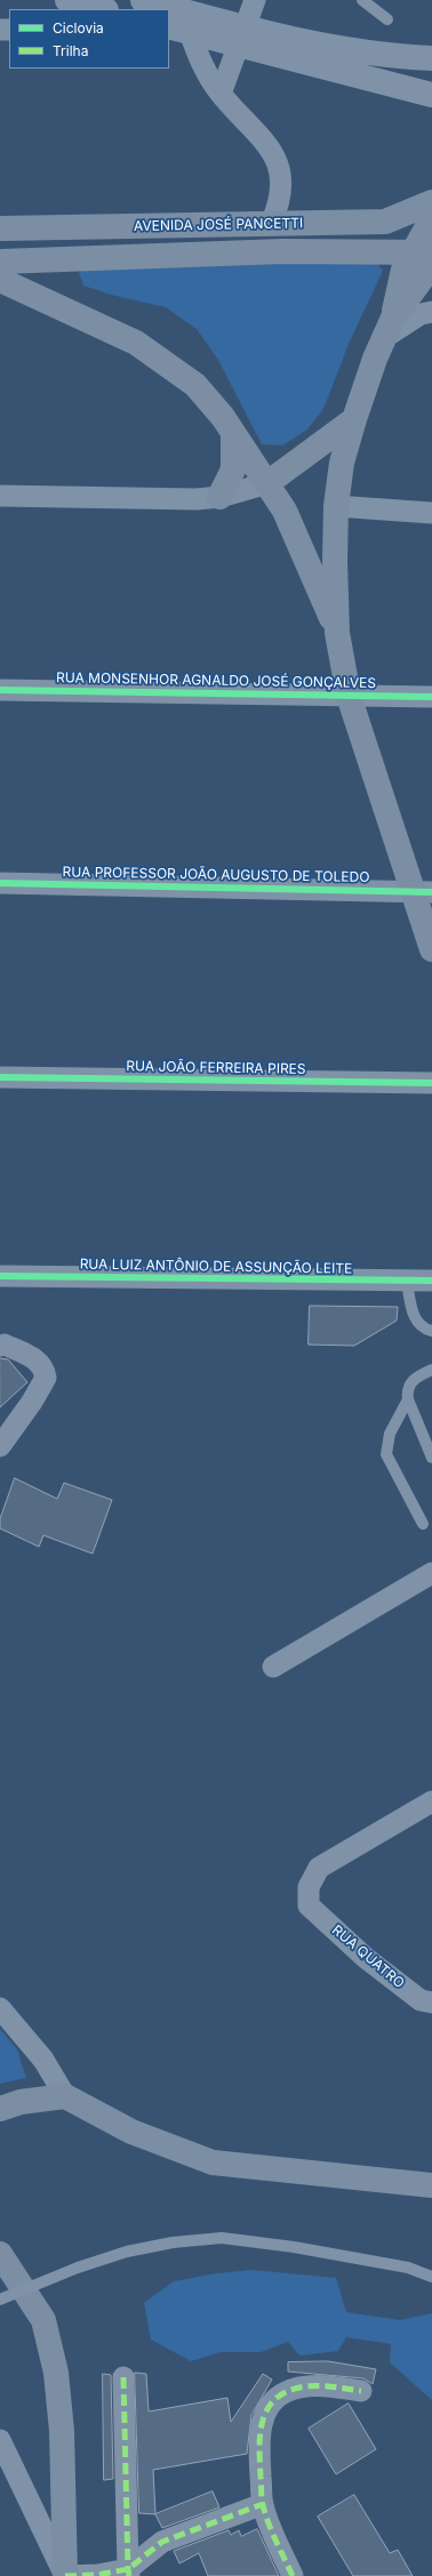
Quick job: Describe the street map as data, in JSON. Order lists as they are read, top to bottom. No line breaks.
{"streets":{"main road":["AVENIDA JOSÉ PANCETTI"],"street":["RUA MONSENHOR AGNALDO JOSÉ GONÇALVES","RUA PROFESSOR JOÃO AUGUSTO DE TOLEDO","RUA JOÃO FERREIRA PIRES","RUA LUIZ ANTÔNIO DE ASSUNÇÃO LEITE","RUA QUATRO"]},"legend":["Ciclovia","Trilha"]}
